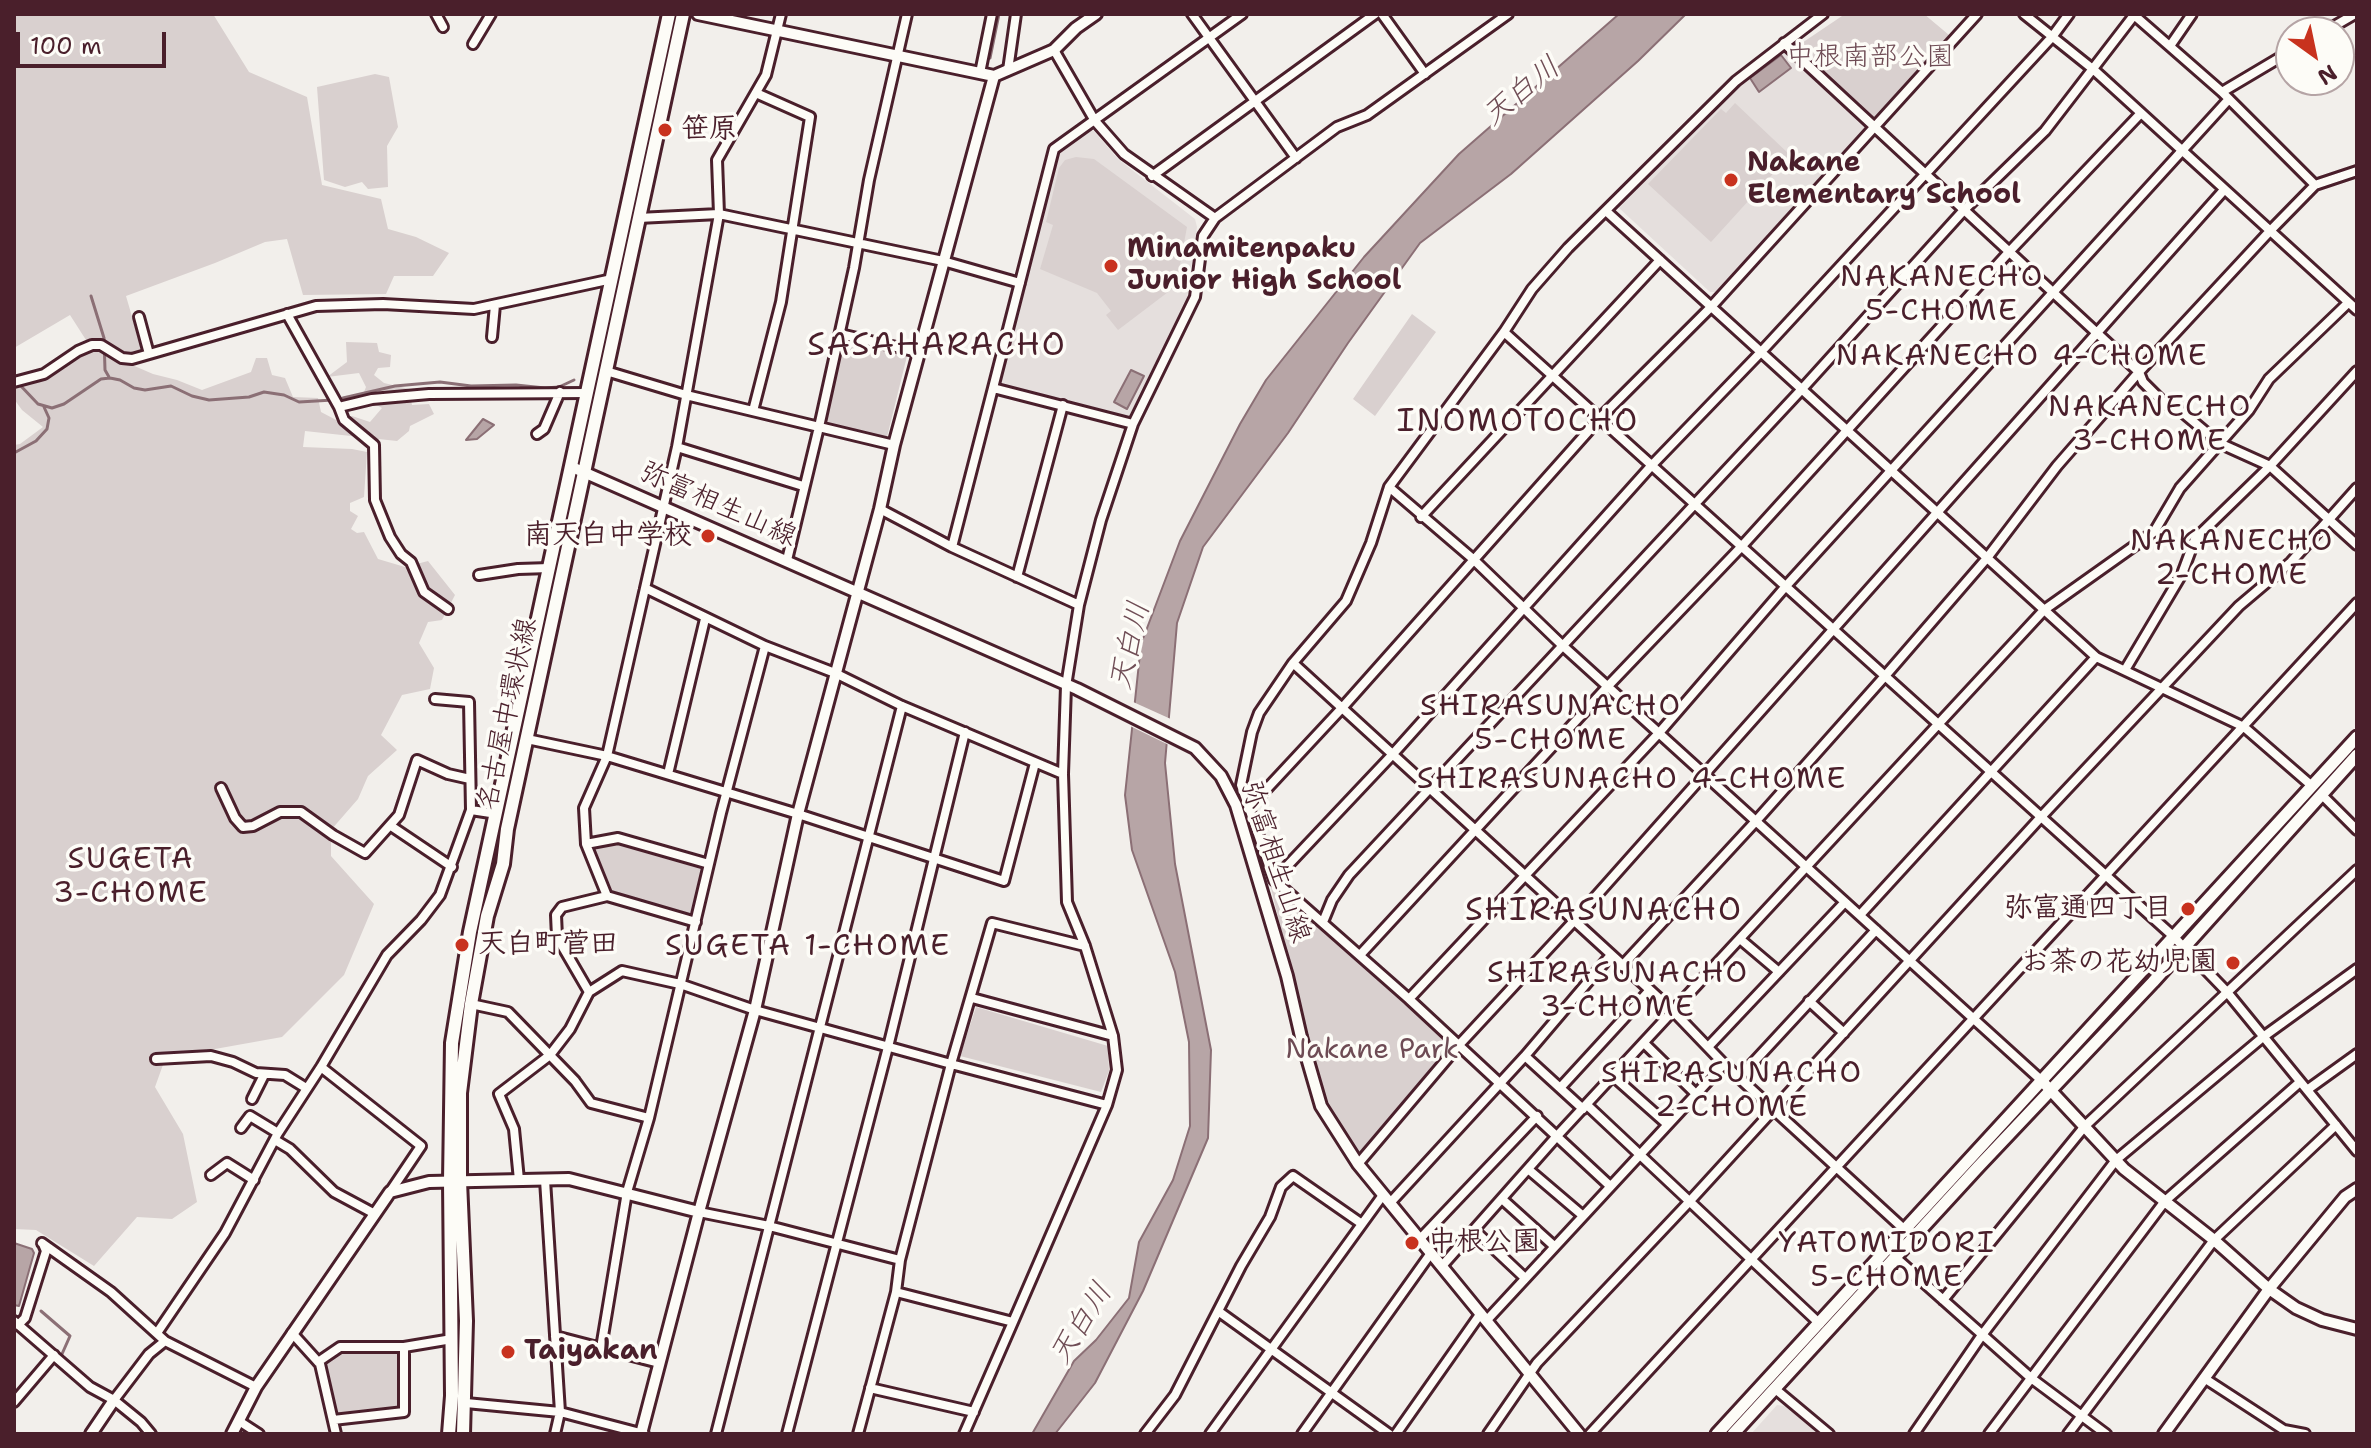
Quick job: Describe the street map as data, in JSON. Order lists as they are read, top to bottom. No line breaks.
{"streets":{"main road":["名古屋中環状線"],"street":["弥富相生山線"]},"crossings":[["弥富相生山線","名古屋中環状線"]],"districts":["NAKANECHO 5-CHOME","SASAHARACHO","NAKANECHO 4-CHOME","NAKANECHO 3-CHOME","INOMOTOCHO","NAKANECHO 2-CHOME","SHIRASUNACHO 5-CHOME","SHIRASUNACHO 4-CHOME","SUGETA 3-CHOME","SHIRASUNACHO","SUGETA 1-CHOME","SHIRASUNACHO 3-CHOME","SHIRASUNACHO 2-CHOME","YATOMIDORI 5-CHOME"],"water":["天白川"],"parks":["中根南部公園","Nakane Park"],"places":["笹原","Nakane Elementary School","Minamitenpaku Junior High School","南天白中学校","弥富通四丁目","天白町菅田","お茶の花幼児園","中根公園","Taiyakan"],"scale_bar":"100 m","north":"bottom right"}
